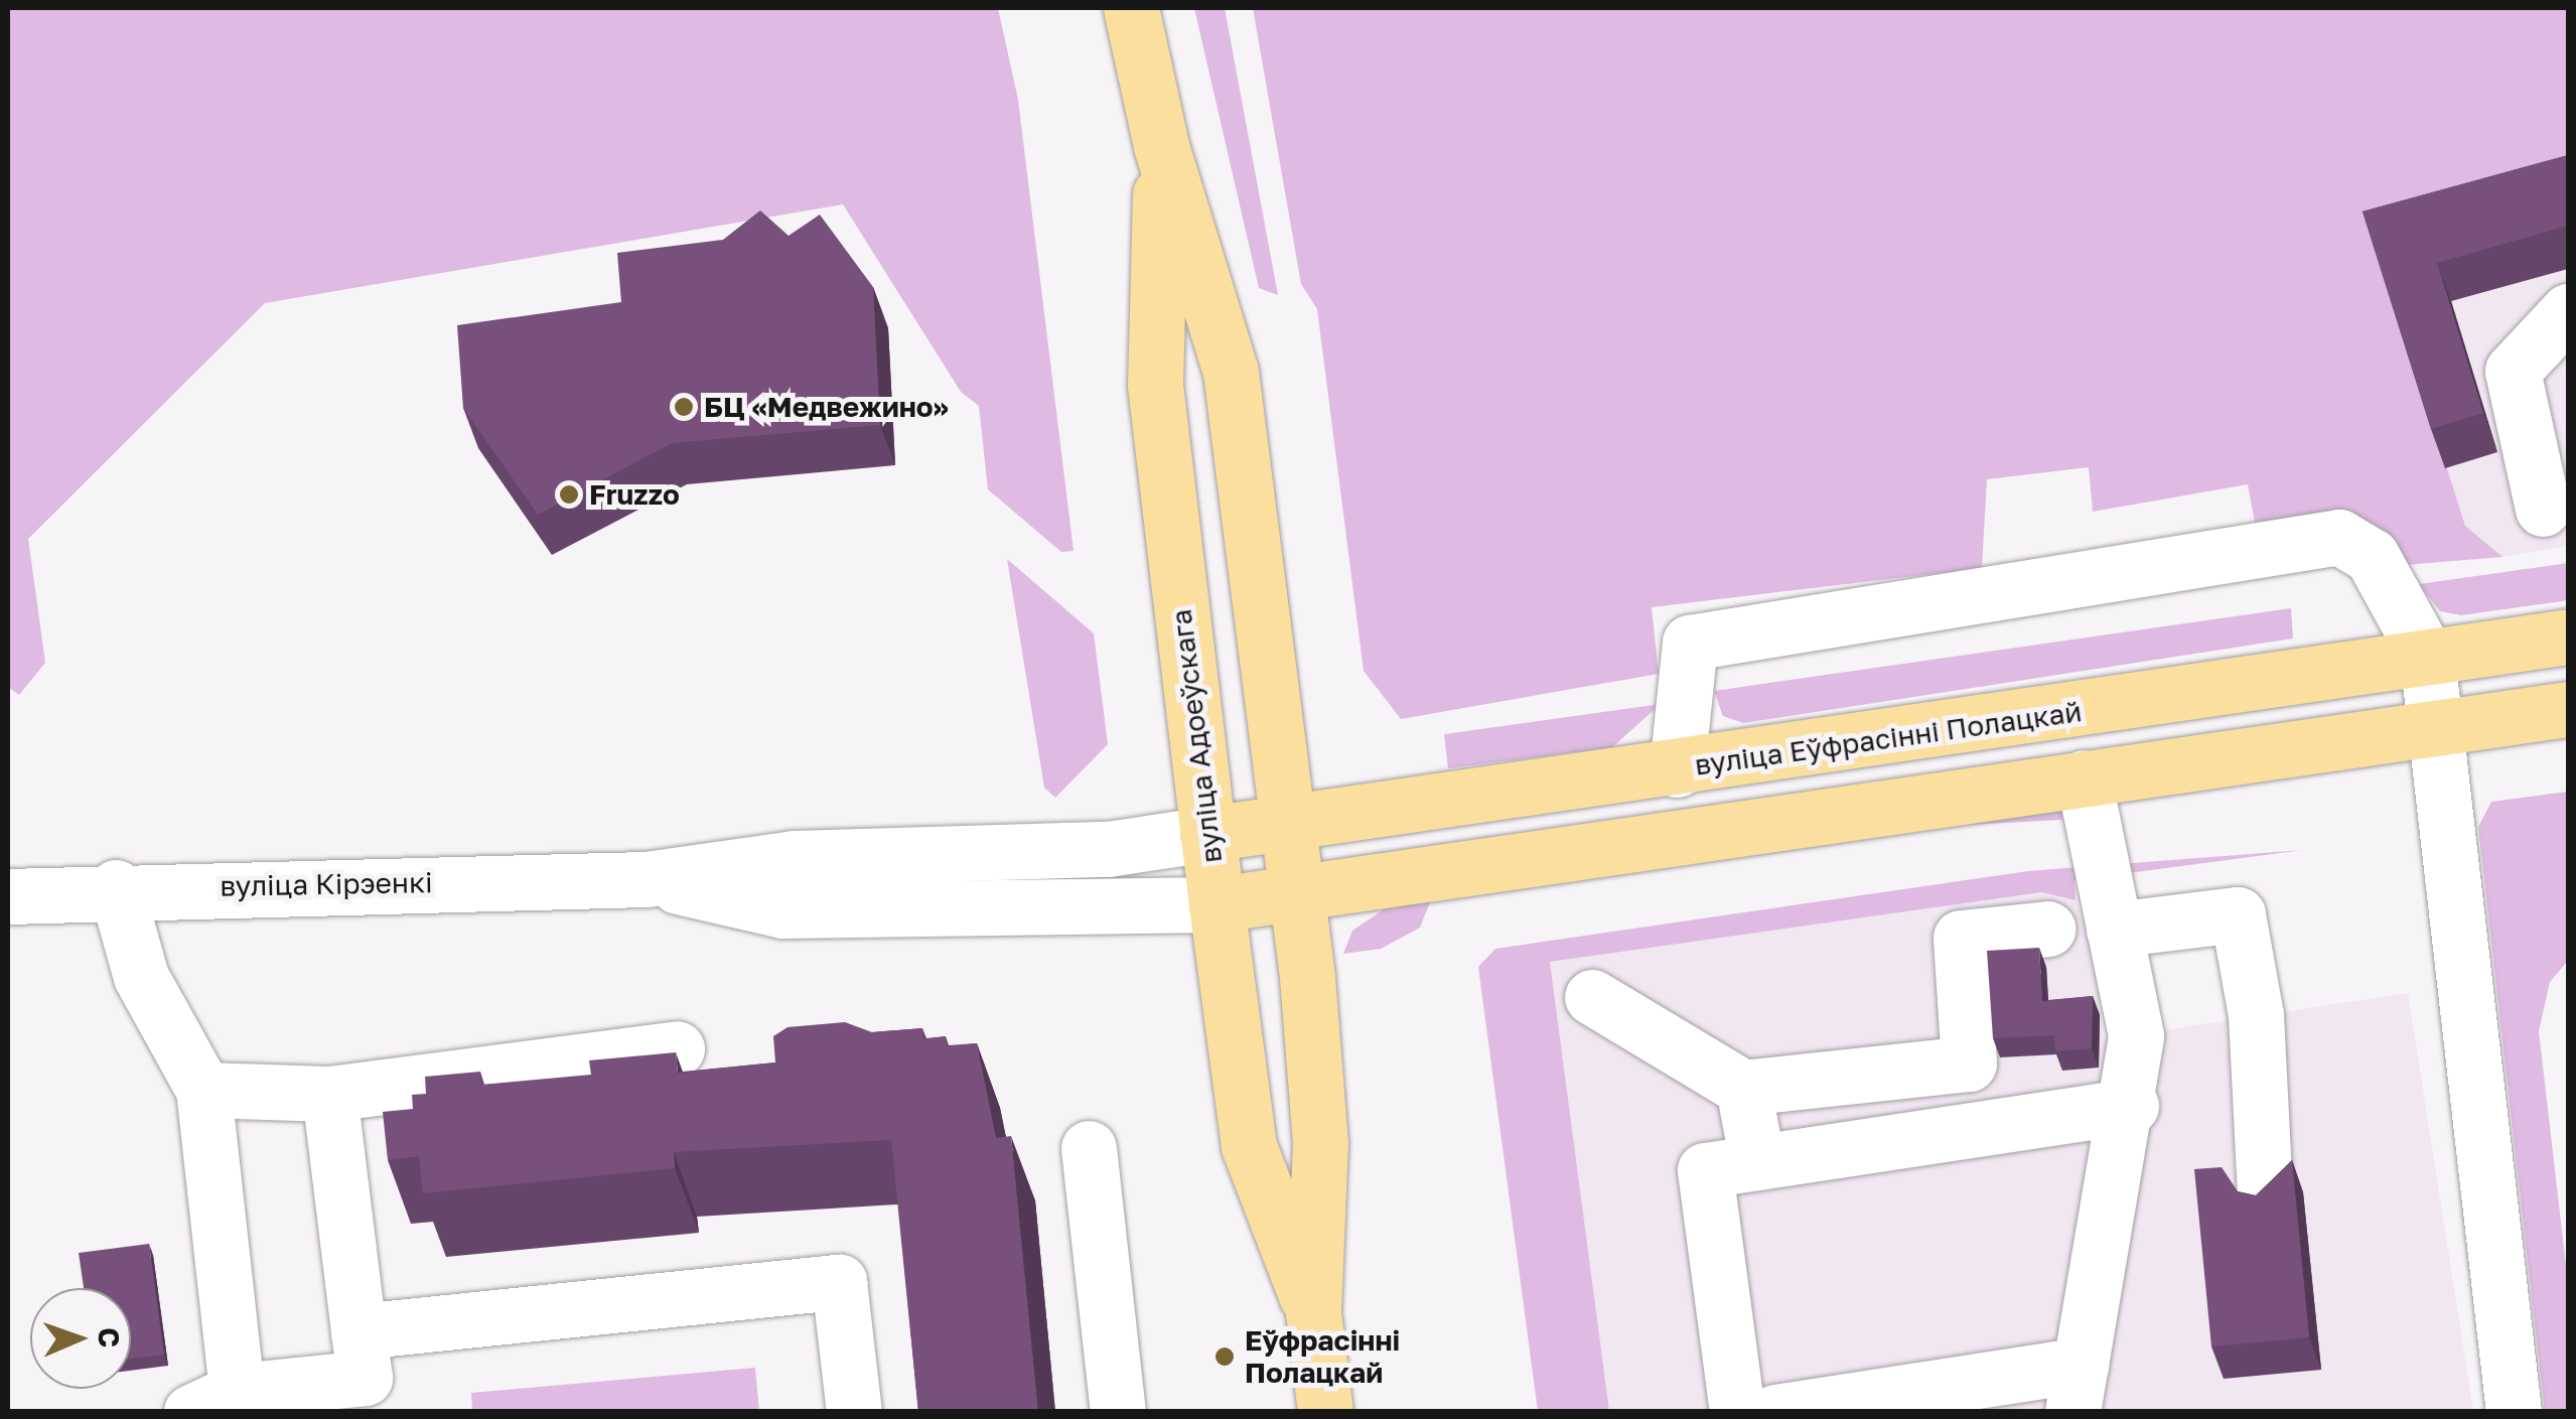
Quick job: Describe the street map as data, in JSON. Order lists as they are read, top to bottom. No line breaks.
{"streets":{"main road":["вуліца Адоеўскага","вуліца Еўфрасінні Полацкай"],"street":["вуліца Кірэенкі"]},"crossings":[["вуліца Адоеўскага","вуліца Еўфрасінні Полацкай"],["вуліца Адоеўскага","вуліца Кірэенкі"],["вуліца Еўфрасінні Полацкай","вуліца Кірэенкі"]],"places":["БЦ «Медвежино»","Fruzzo","Еўфрасінні Полацкай"],"north":"right"}
